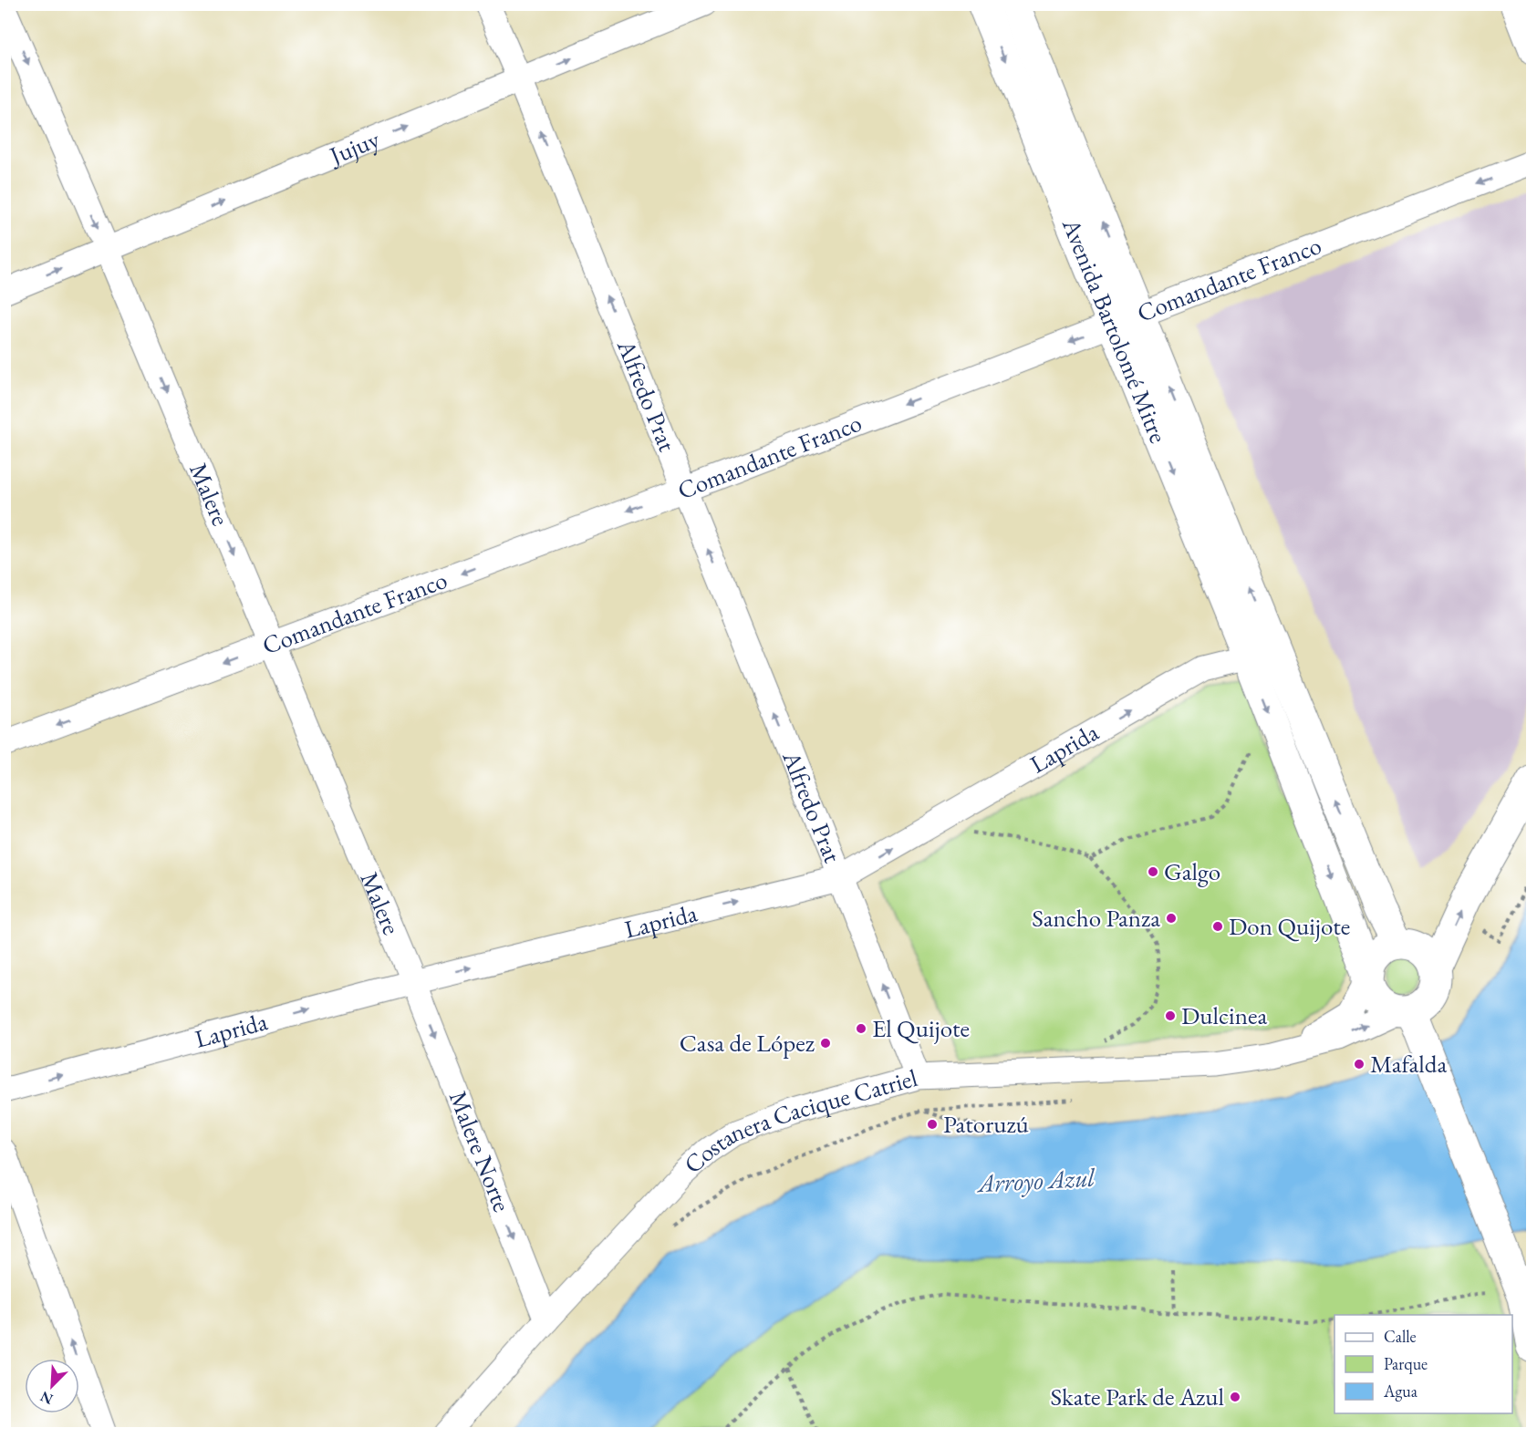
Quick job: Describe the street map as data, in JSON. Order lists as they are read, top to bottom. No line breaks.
{"streets":{"main road":["Avenida Bartolomé Mitre"],"street":["Jujuy","Comandante Franco","Alfredo Prat","Malere","Laprida","Costanera Cacique Catriel","Malere Norte"]},"crossings":[["Jujuy","Alfredo Prat"],["Jujuy","Malere"],["Comandante Franco","Avenida Bartolomé Mitre"],["Comandante Franco","Alfredo Prat"],["Comandante Franco","Malere"],["Avenida Bartolomé Mitre","Laprida"],["Alfredo Prat","Laprida"],["Alfredo Prat","Costanera Cacique Catriel"],["Malere","Laprida"],["Malere","Malere Norte"],["Laprida","Malere Norte"],["Costanera Cacique Catriel","Malere Norte"]],"one_way":["Jujuy","Comandante Franco","Alfredo Prat","Malere","Laprida","Malere Norte"],"water":["Arroyo Azul"],"places":["Galgo","Sancho Panza","Don Quijote","Dulcinea","El Quijote","Casa de López","Mafalda","Patoruzú","Skate Park de Azul"],"legend":["Calle","Parque","Agua"],"north":"bottom left"}
